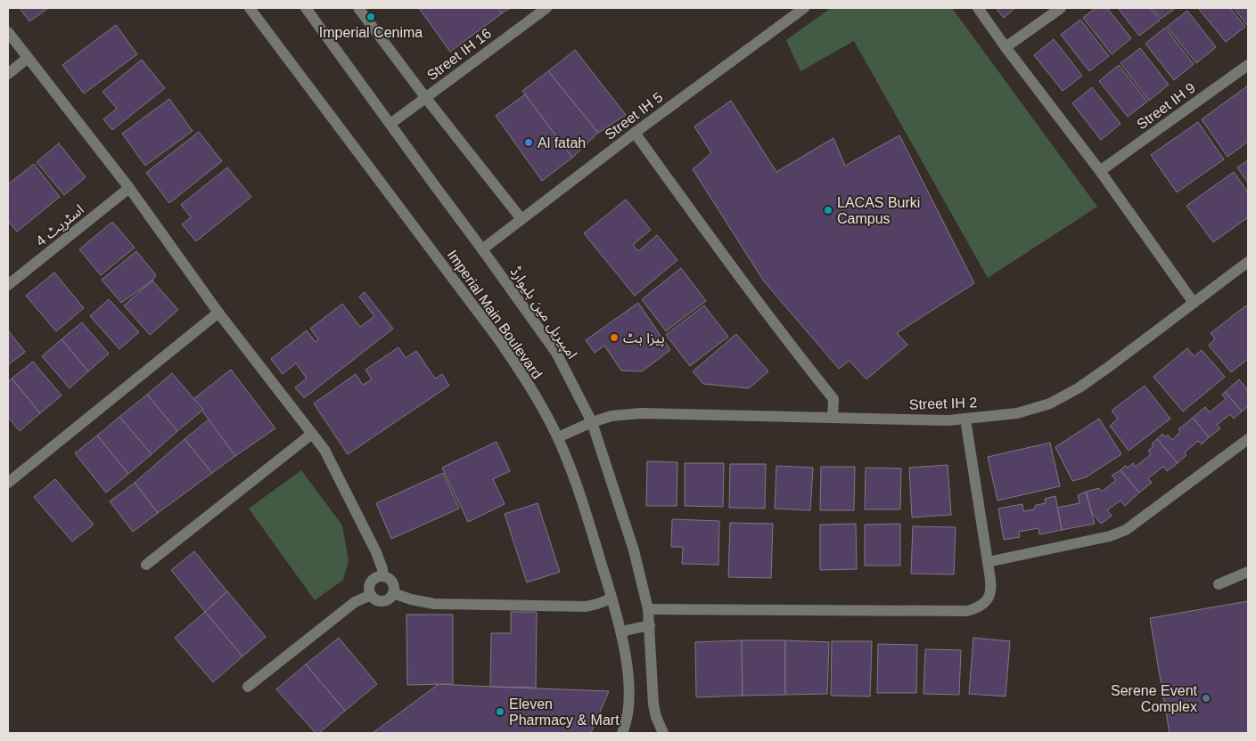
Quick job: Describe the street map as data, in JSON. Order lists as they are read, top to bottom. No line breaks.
{"streets":{"street":["Street IH 16","Street IH 9","Street IH 5","اسٹریٹ 4","امپیریل مین بلیوارڈ","Imperial Main Boulevard","Street IH 2"]},"crossings":[["Street IH 16","امپیریل مین بلیوارڈ"],["Street IH 5","امپیریل مین بلیوارڈ"],["امپیریل مین بلیوارڈ","Street IH 2"],["Imperial Main Boulevard","Street IH 2"]],"places":["Imperial Cenima","Al fatah","LACAS Burki Campus","پیزا ہٹ","Serene Event Complex","Eleven Pharmacy & Mart"]}
